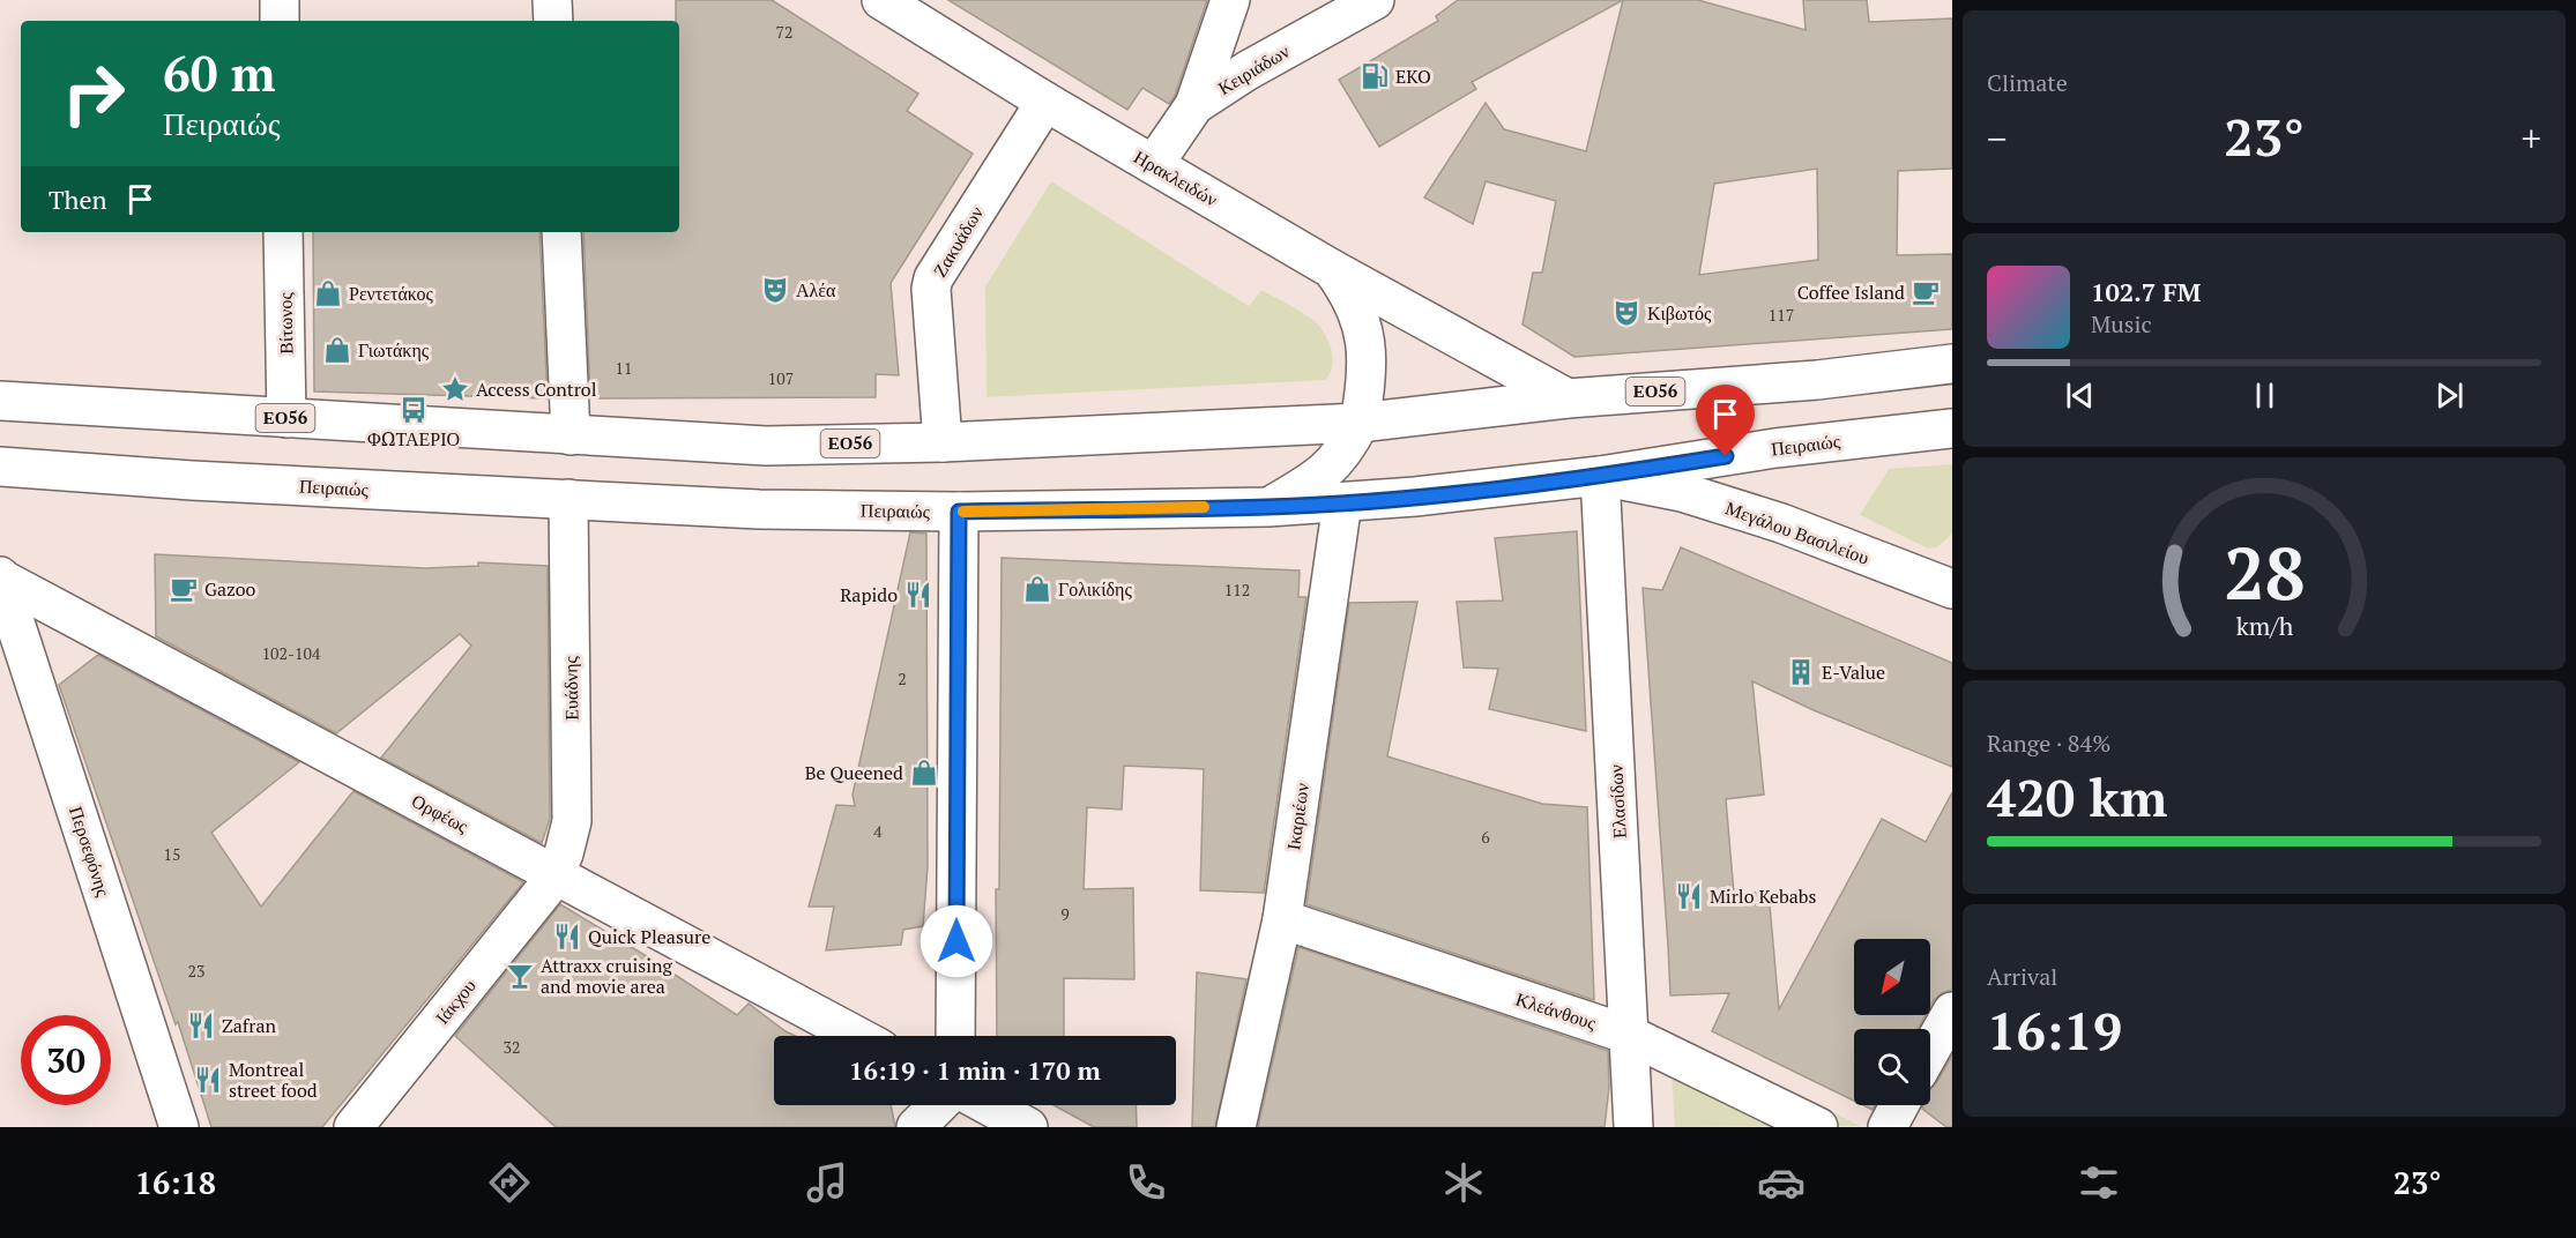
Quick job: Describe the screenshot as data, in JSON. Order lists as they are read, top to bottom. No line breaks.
{"streets":{"street":["Κειριάδων","Ηρακλειδών","Ζακυάδων","Βίτωνος","ΕΟ56","Πειραιώς","Μεγάλου Βασιλείου","Ευάδνης","Ελασίδων","Ορφέως","Ικαριέων","Περσεφόνης","Ιάκχου","Κλεάνθους"]},"crossings":[["Κειριάδων","Ηρακλειδών"],["Ηρακλειδών","Ζακυάδων"],["Ηρακλειδών","ΕΟ56"],["Ηρακλειδών","Πειραιώς"],["Ζακυάδων","ΕΟ56"],["Βίτωνος","ΕΟ56"],["Πειραιώς","Μεγάλου Βασιλείου"],["Πειραιώς","Ευάδνης"],["Πειραιώς","Ελασίδων"],["Πειραιώς","Ικαριέων"],["Μεγάλου Βασιλείου","Ελασίδων"],["Ευάδνης","Ορφέως"],["Ευάδνης","Ιάκχου"],["Ελασίδων","Κλεάνθους"],["Ορφέως","Περσεφόνης"],["Ορφέως","Ιάκχου"],["Ικαριέων","Κλεάνθους"]],"places":{"fuel station":["EKO"],"theatre":["Αλέα","Κιβωτός"],"cafe":["Coffee Island","Gazoo"],"shop":["Ρεντετάκος","Γιωτάκης","Γολικίδης","Be Queened"],"place":["Access Control"],"bus stop":["ΦΩΤΑΕΡΙΟ"],"restaurant":["Rapido","Mirlo Kebabs","Quick Pleasure","Zafran","Montreal street food"],"building":["E-Value"],"bar":["Attraxx cruising and movie area"]},"house_numbers":["72","117","11","107","112","102-104","2","4","6","15","9","23","32"],"north":"bottom left","page":{"tile":["Climate",["Range · 84%","420 km"],["Arrival","16:19"]],"turn":["60 m","Πειραιώς"],"heat":["−","23°","+"],"then":"Then","song":["102.7 FM","Music"],"limit":"30","trip":"16:19 · 1 min · 170 m","tabs":["16:18","23°"],"gauge":["28","km/h"]}}
